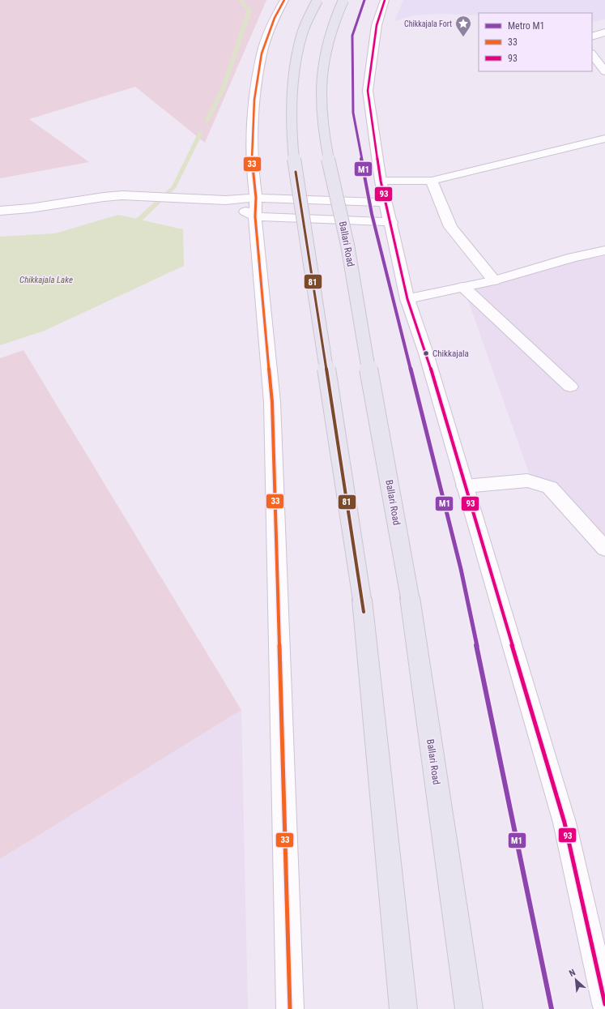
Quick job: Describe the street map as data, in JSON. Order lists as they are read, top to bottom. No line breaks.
{"streets":{"highway":["Ballari Road"]},"water":["Chikkajala Lake"],"places":{"place":["Chikkajala Fort"],"other":["Chikkajala"]},"lines":["metro line M1","transit line 33","transit line 93","transit line 81"],"legend":["Metro M1","33","93"],"north":"top left"}
